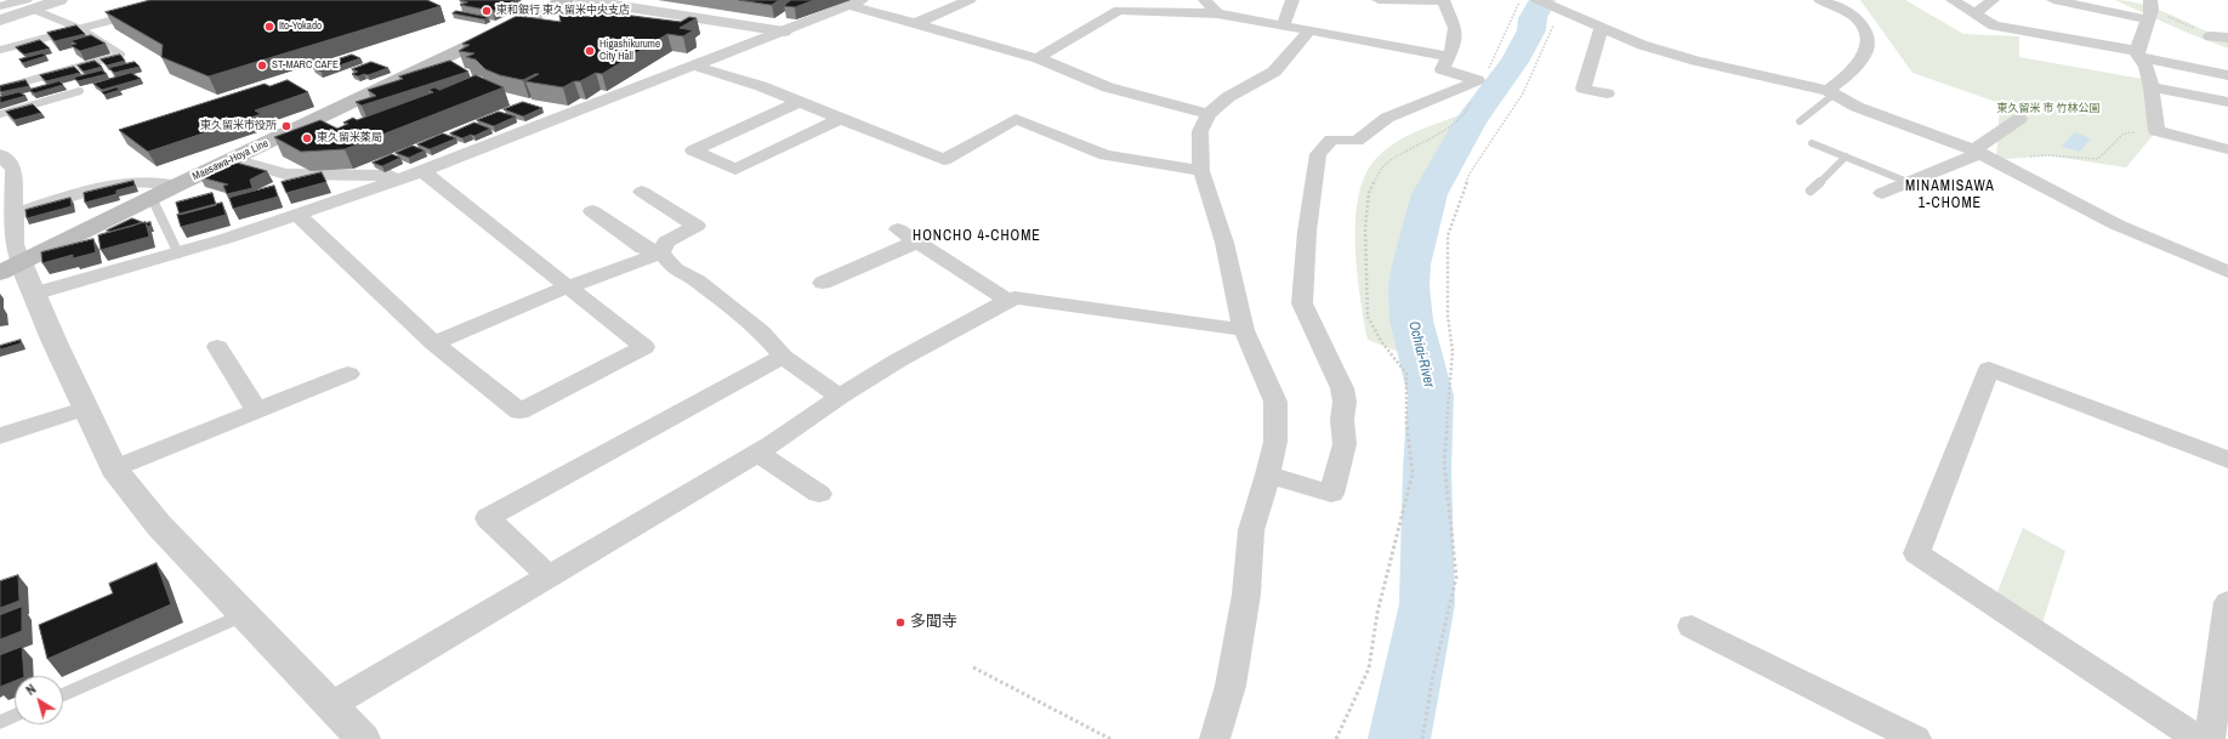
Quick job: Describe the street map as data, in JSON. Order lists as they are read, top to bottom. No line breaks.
{"streets":{"main road":["Maesawa-Hoya Line"]},"districts":["MINAMISAWA 1-CHOME","HONCHO 4-CHOME"],"water":["Ochiai-River"],"parks":["東久留米 市 竹林公園"],"places":["東和銀行 東久留米中央支店","Ito-Yokado","Higashikurume City Hall","ST-MARC CAFE","東久留米市役所","東久留米薬局","多聞寺"],"north":"top left"}
